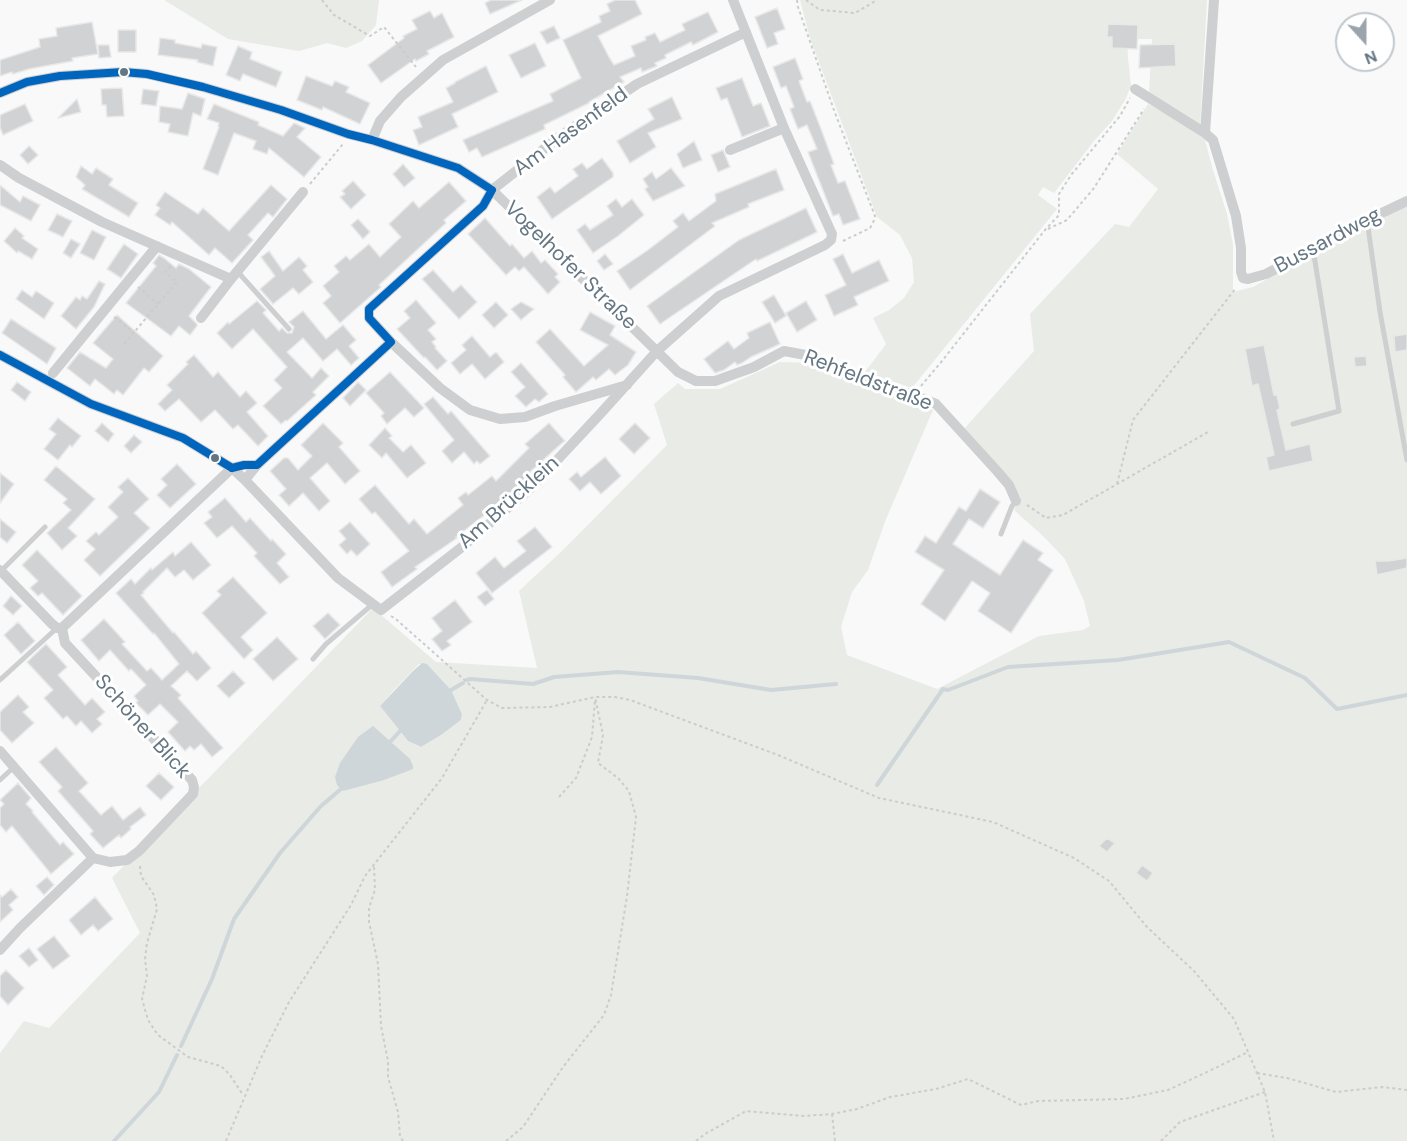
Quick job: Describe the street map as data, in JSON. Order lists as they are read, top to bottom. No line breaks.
{"streets":{"street":["Am Hasenfeld","Bussardweg","Vogelhofer Straße","Rehfeldstraße","Am Brücklein","Schöner Blick"]},"crossings":[["Am Hasenfeld","Vogelhofer Straße"],["Vogelhofer Straße","Rehfeldstraße"]],"north":"bottom"}
